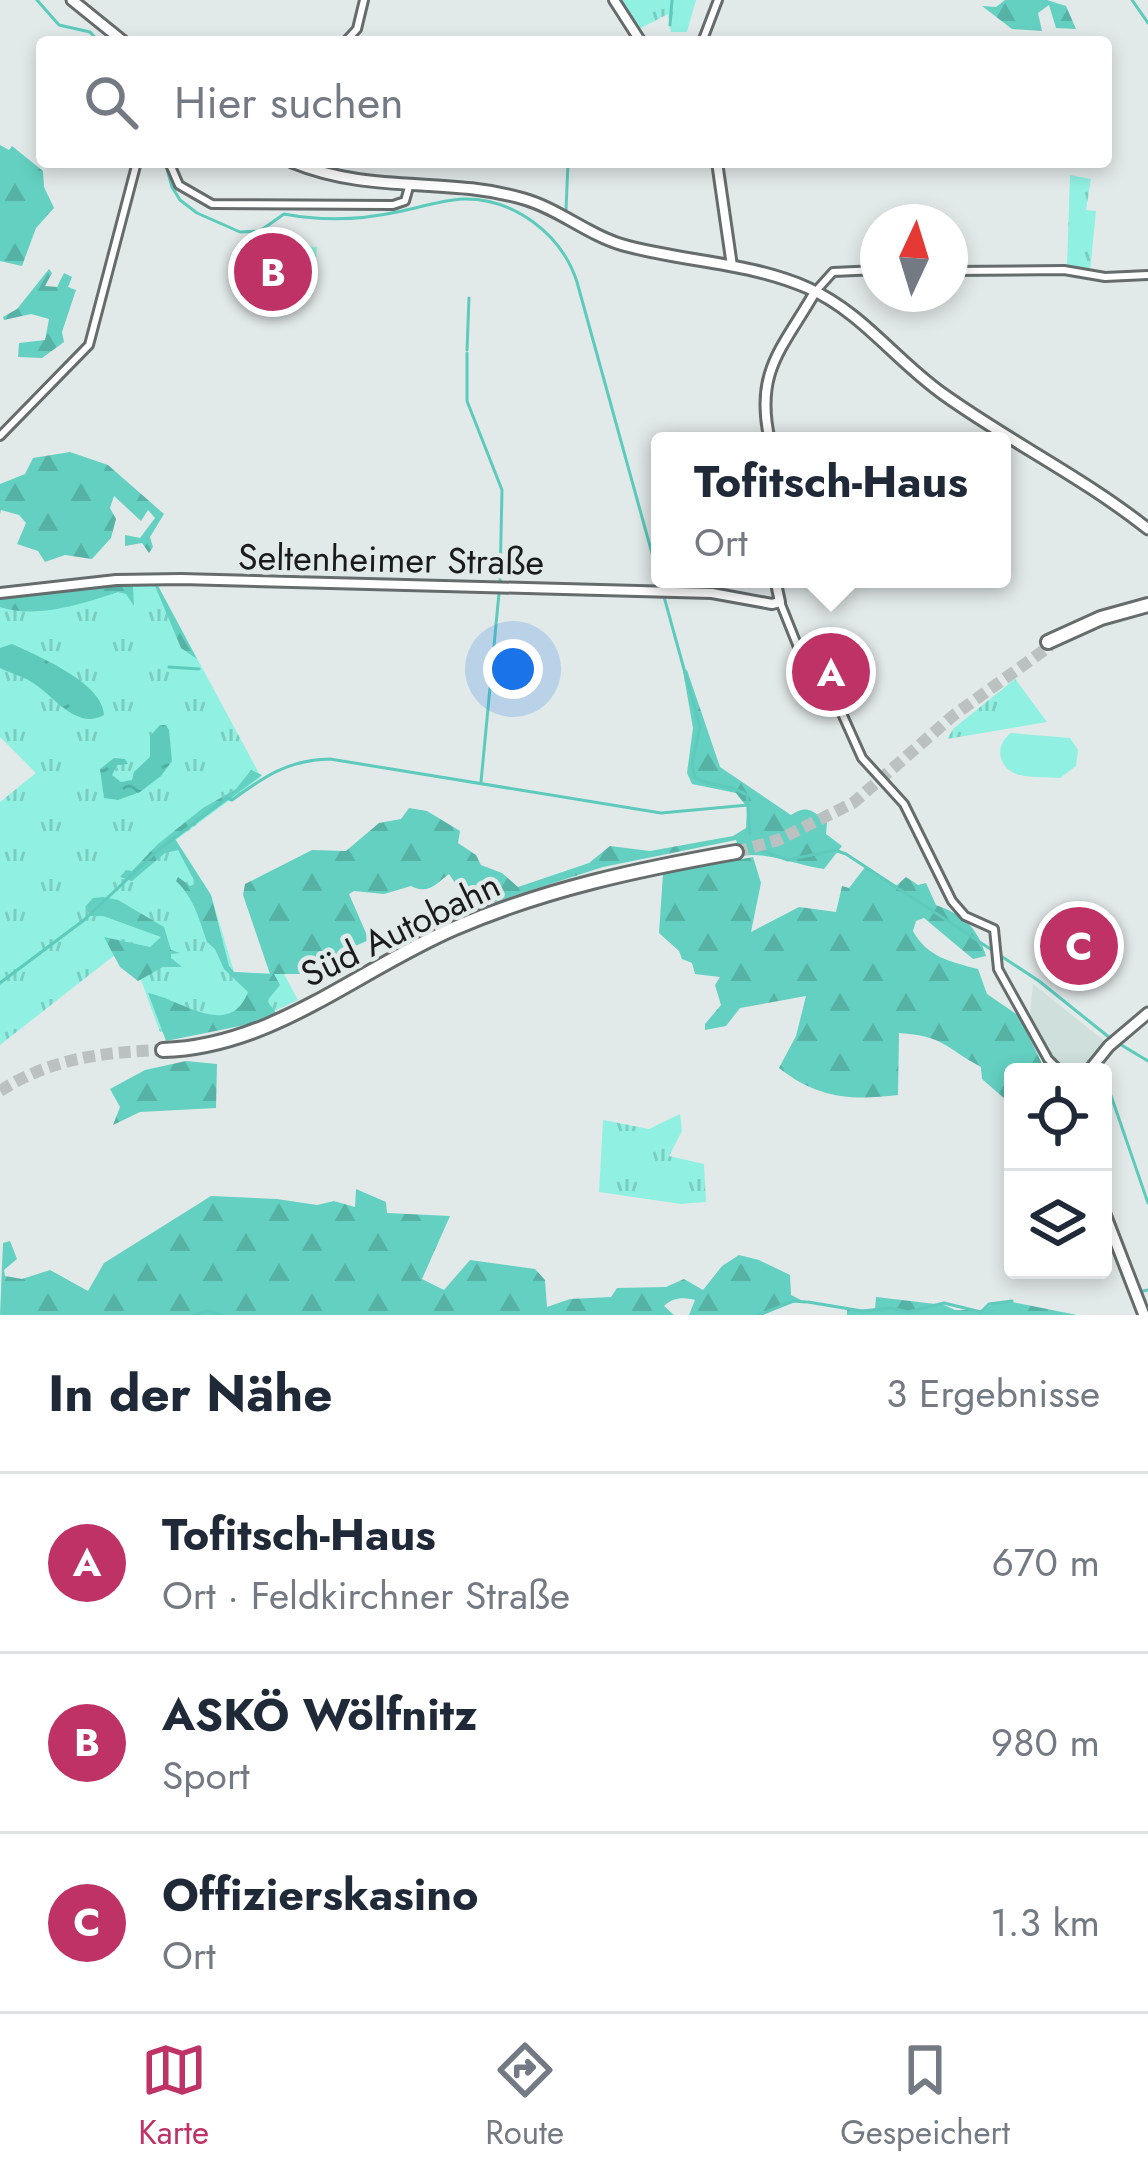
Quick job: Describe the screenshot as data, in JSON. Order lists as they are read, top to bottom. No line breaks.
{"streets":{"highway":["Süd Autobahn"],"main road":["Seltenheimer Straße"]},"north":"top","page":{"search":"Hier suchen","pins":["B","A","C"],"popup":["Tofitsch-Haus","Ort"],"heading":["In der Nähe","3 Ergebnisse"],"list":[{"mark":"A","name":"Tofitsch-Haus","note":"Ort · Feldkirchner Straße","value":"670 m"},{"mark":"B","name":"ASKÖ Wölfnitz","note":"Sport","value":"980 m"},{"mark":"C","name":"Offizierskasino","note":"Ort","value":"1.3 km"}],"nav":["Karte","Route","Gespeichert"]}}
